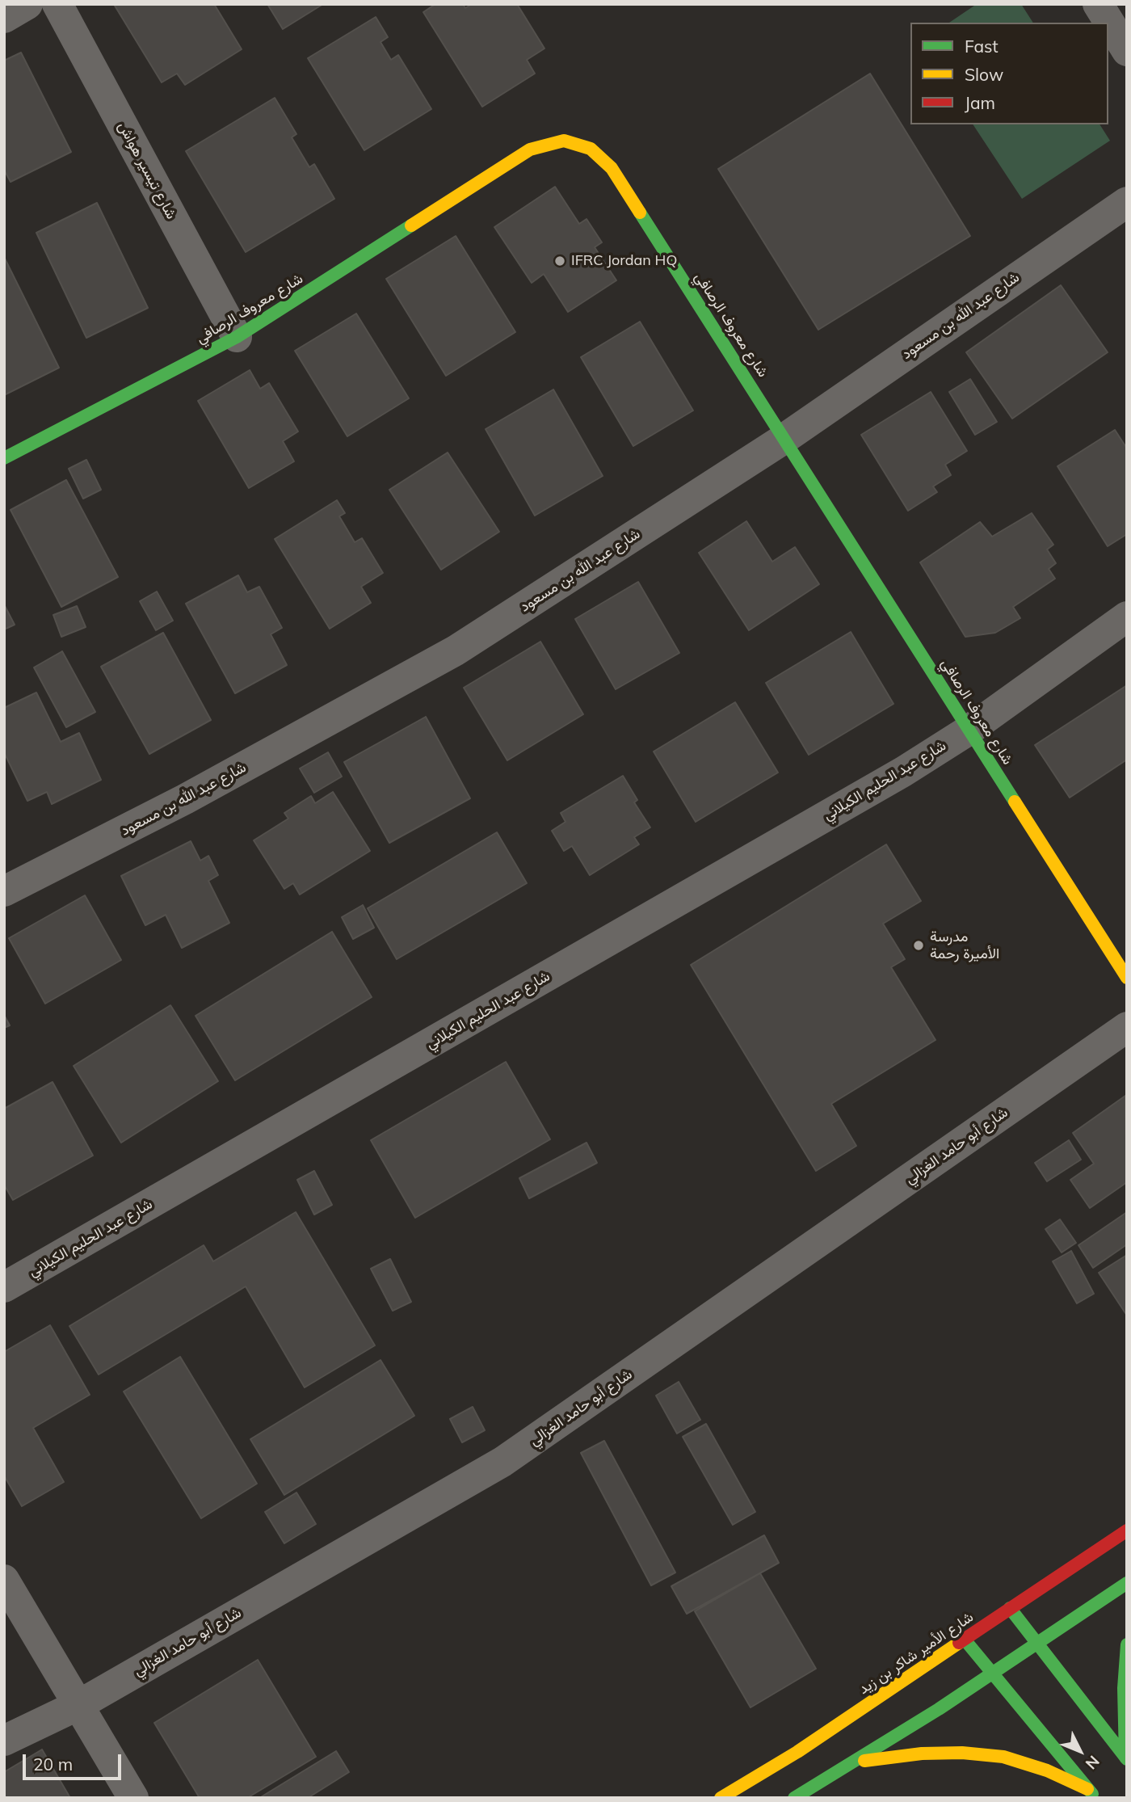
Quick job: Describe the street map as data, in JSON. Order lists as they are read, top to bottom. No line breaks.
{"streets":{"street":["شارع تيسير هواش","شارع معروف الرصافي","شارع عبد الله بن مسعود","شارع عبد الحليم الكيلاني","شارع أبو حامد الغزالي","شارع الأمير شاكر بن زيد"]},"crossings":[["شارع تيسير هواش","شارع معروف الرصافي"],["شارع معروف الرصافي","شارع عبد الله بن مسعود"],["شارع معروف الرصافي","شارع عبد الحليم الكيلاني"]],"places":["IFRC Jordan HQ","مدرسة الأميرة رحمة"],"legend":["Fast","Slow","Jam"],"scale_bar":"20 m","north":"bottom right"}
